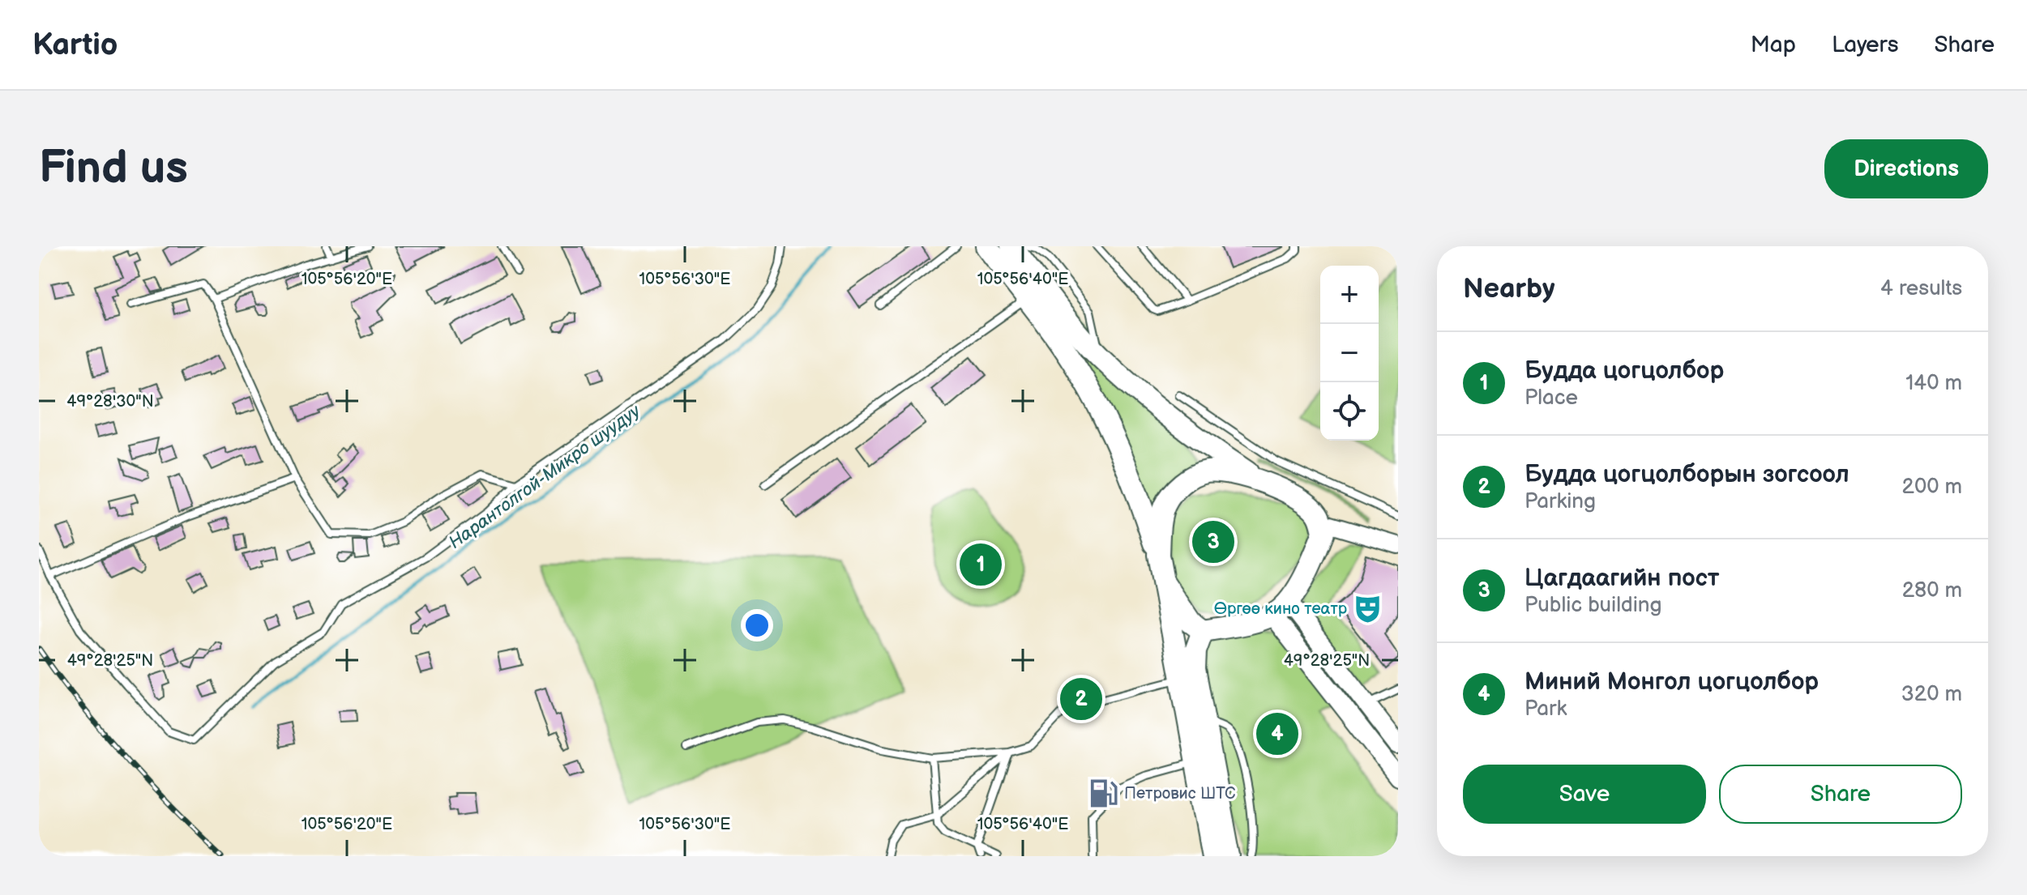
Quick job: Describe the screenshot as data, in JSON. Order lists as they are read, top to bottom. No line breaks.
{"water":["Нарантолгой-Микро шуудуу"],"places":{"theatre":["Өргөө кино театр"],"fuel station":["Петровис ШТС"]},"page":{"header":"Kartio","nav":["Map","Layers","Share"],"buttons":["Directions",["Save","Share"]],"title":"Find us","heading":["Nearby","4 results"],"map_buttons":["+","−"],"list":[{"mark":"1","name":"Будда цогцолбор","note":"Place","value":"140 m"},{"mark":"2","name":"Будда цогцолборын зогсоол","note":"Parking","value":"200 m"},{"mark":"3","name":"Цагдаагийн пост","note":"Public building","value":"280 m"},{"mark":"4","name":"Миний Монгол цогцолбор","note":"Park","value":"320 m"}],"pins":["3","1","2","4"]},"coordinates":["105°56'20\"E","105°56'30\"E","105°56'40\"E","49°28'30\"N","49°28'25\"N"]}
